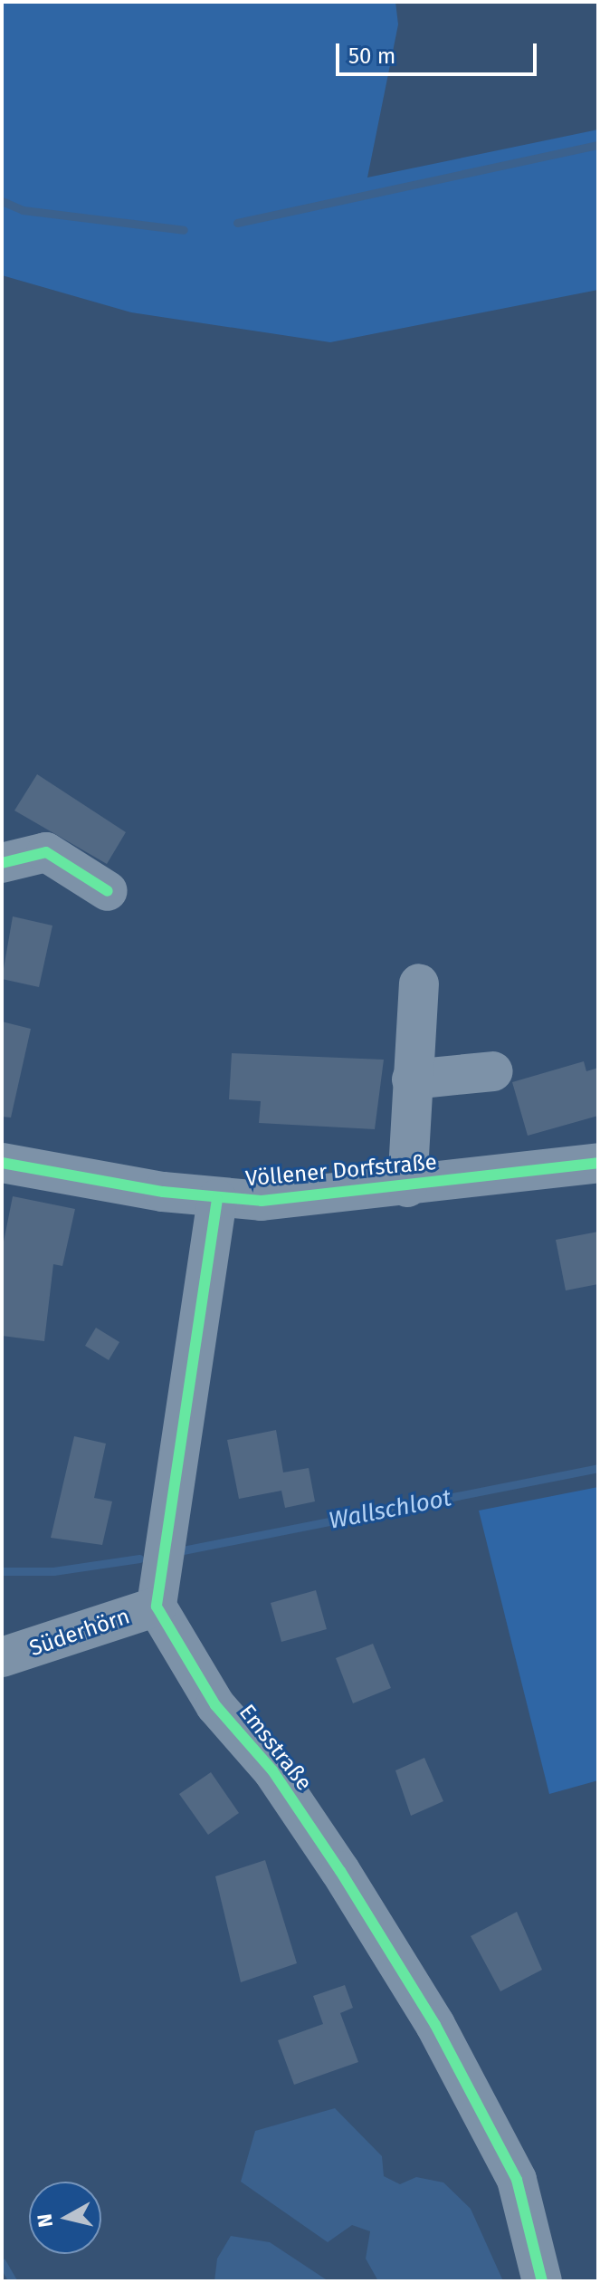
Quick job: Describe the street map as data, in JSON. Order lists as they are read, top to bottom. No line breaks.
{"streets":{"street":["Völlener Dorfstraße","Süderhörn","Emsstraße"]},"crossings":[["Süderhörn","Emsstraße"]],"water":["Wallschloot"],"scale_bar":"50 m","north":"left"}
